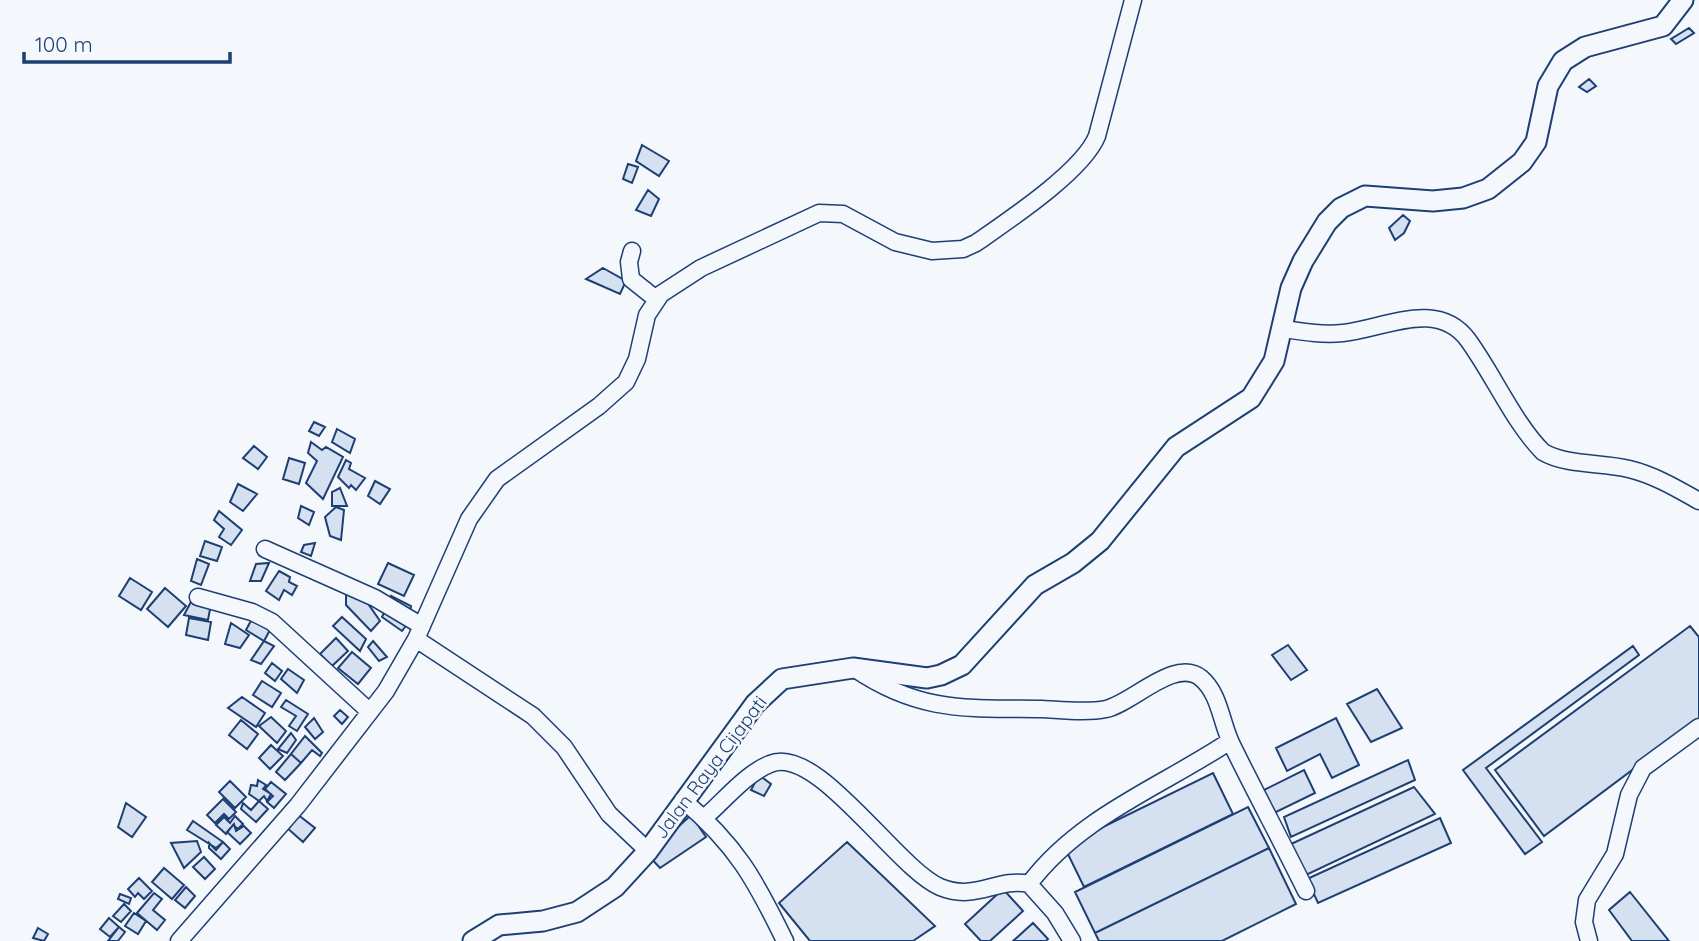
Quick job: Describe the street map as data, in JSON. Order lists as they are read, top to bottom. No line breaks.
{"streets":{"main road":["Jalan Raya Cijapati"]},"scale_bar":"100 m"}
